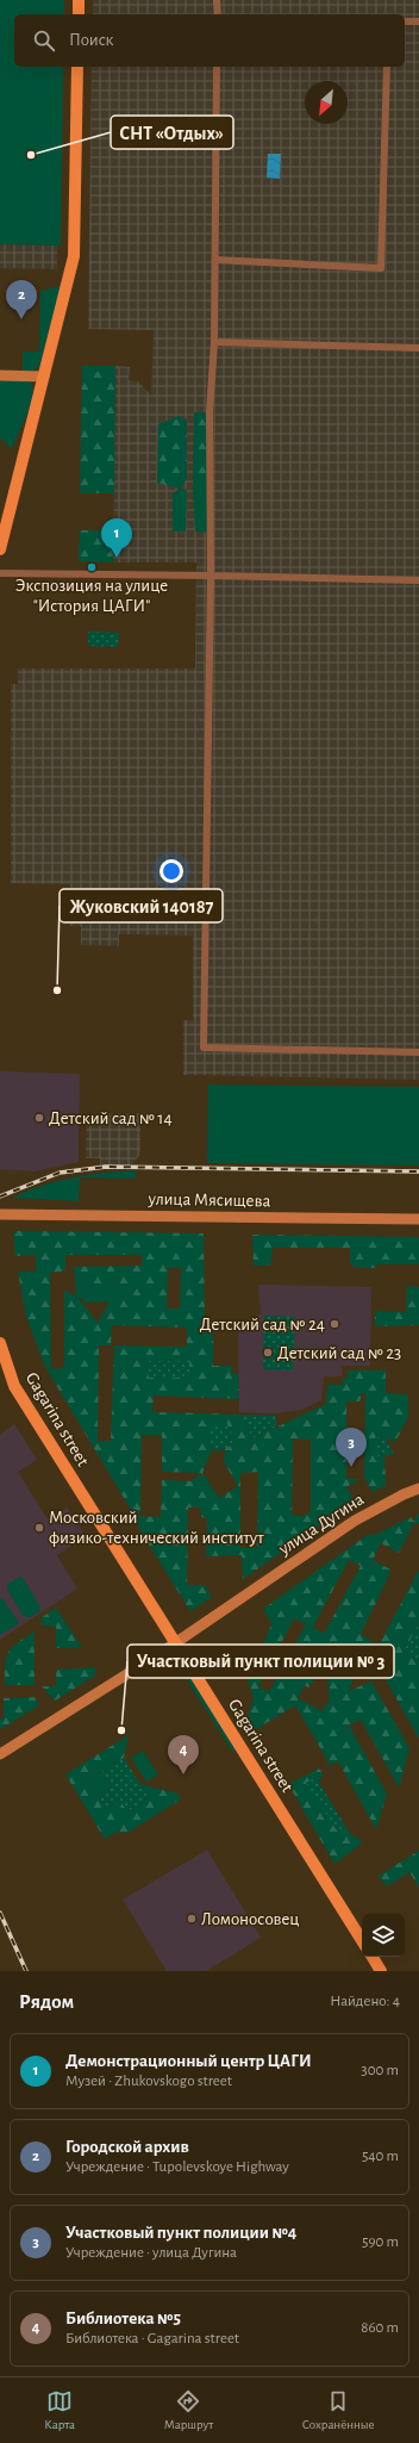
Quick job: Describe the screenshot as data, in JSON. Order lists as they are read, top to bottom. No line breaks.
{"streets":{"main road":["улица Мясищева","Gagarina street","улица Дугина"]},"crossings":[["Gagarina street","улица Дугина"]],"places":["СНТ «Отдых»","Экспозиция на улице \"История ЦАГИ\"","Жуковский 140187","Детский сад № 14","Детский сад № 24","Детский сад № 23","Московский физико-технический институт","Участковый пункт полиции № 3","Ломоносовец"],"north":"bottom left","page":{"search":"Поиск","pins":["2","1","3","4"],"heading":["Рядом","Найдено: 4"],"list":[{"mark":"1","name":"Демонстрационный центр ЦАГИ","note":"Музей · Zhukovskogo street","value":"300 m"},{"mark":"2","name":"Городской архив","note":"Учреждение · Tupolevskoye Highway","value":"540 m"},{"mark":"3","name":"Участковый пункт полиции №4","note":"Учреждение · улица Дугина","value":"590 m"},{"mark":"4","name":"Библиотека №5","note":"Библиотека · Gagarina street","value":"860 m"}],"nav":["Карта","Маршрут","Сохранённые"]}}
